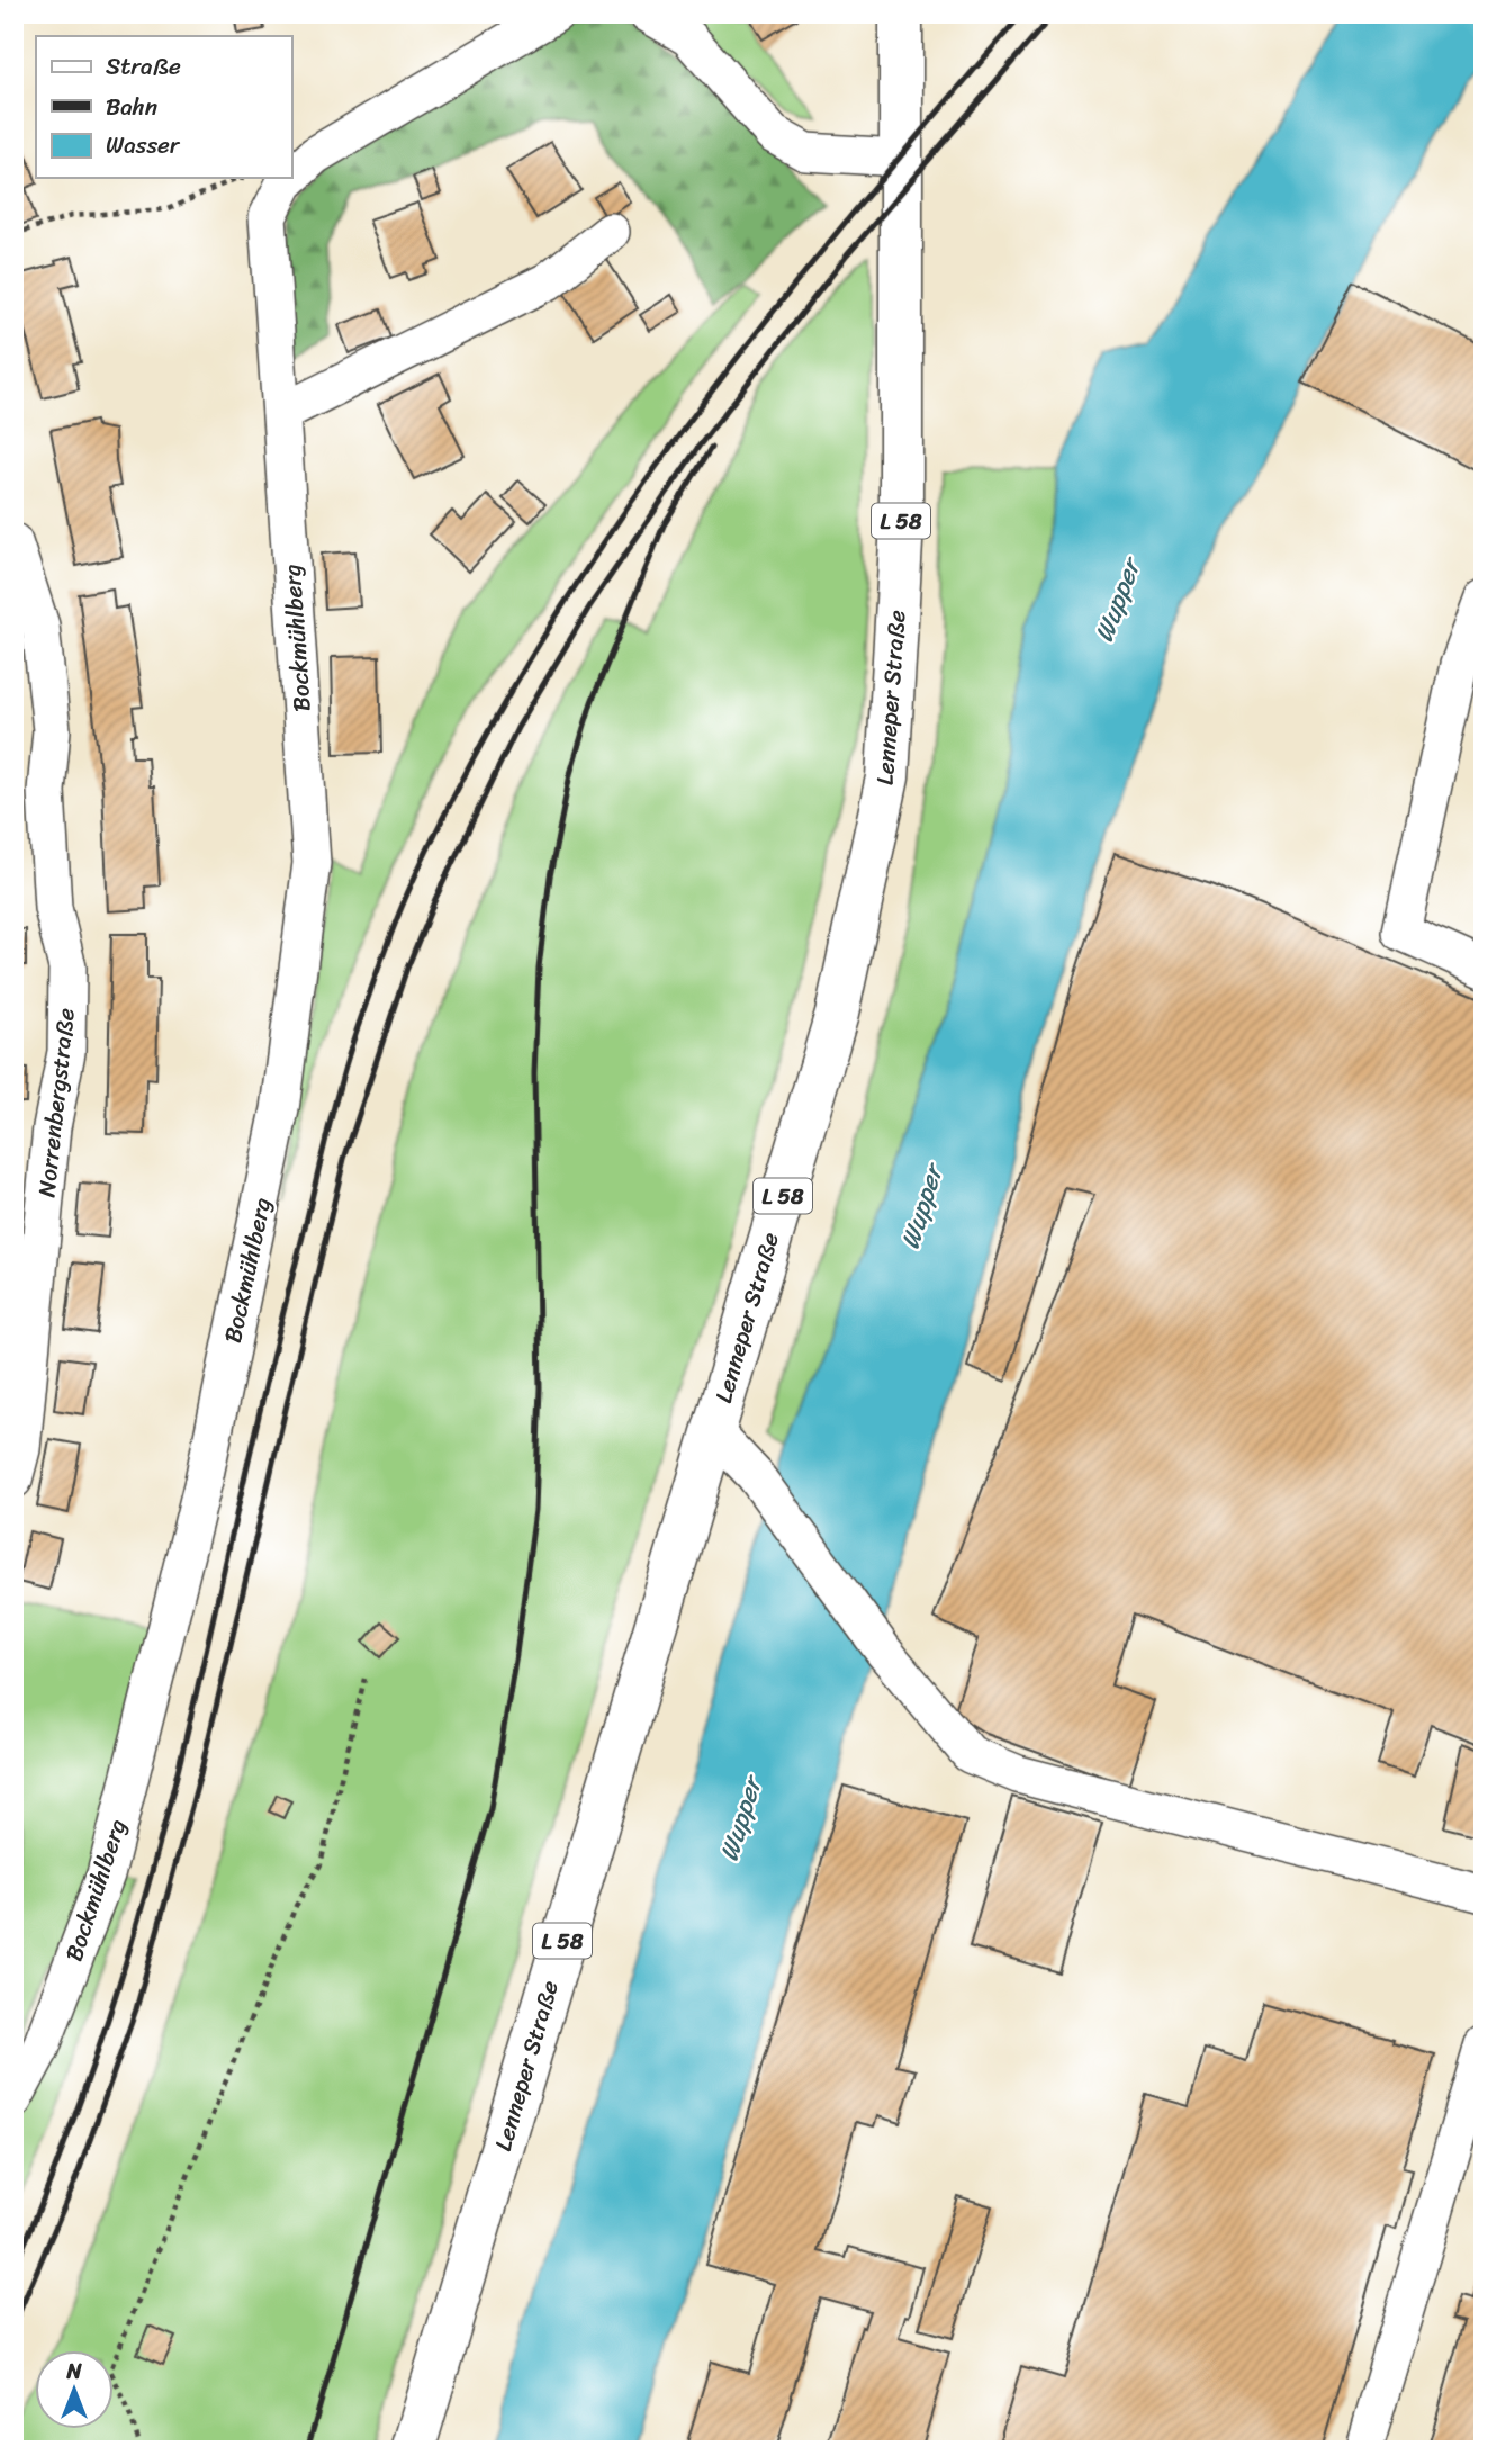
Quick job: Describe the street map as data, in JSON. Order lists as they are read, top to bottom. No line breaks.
{"streets":{"main road":["L 58","Lenneper Straße"],"street":["Bockmühlberg","Norrenbergstraße"]},"water":["Wupper"],"legend":["Straße","Bahn","Wasser"],"north":"top"}
